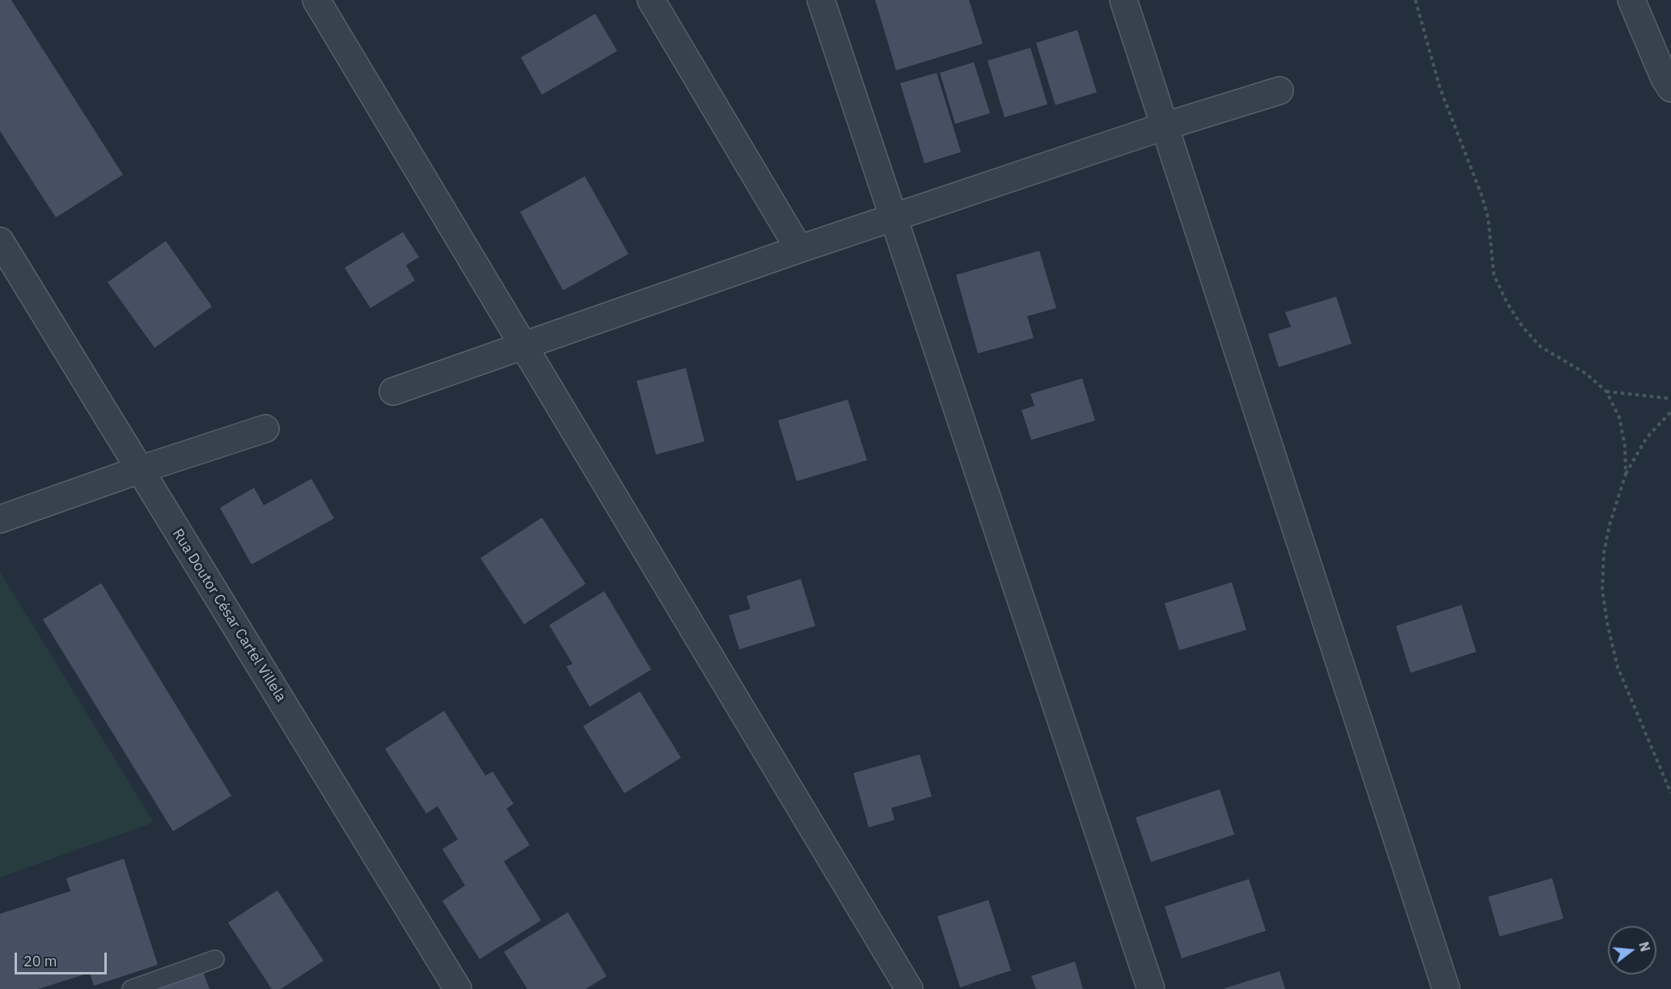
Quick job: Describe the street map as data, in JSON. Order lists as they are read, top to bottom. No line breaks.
{"streets":{"street":["Rua Doutor César Cartel Villela"]},"scale_bar":"20 m","north":"right"}
